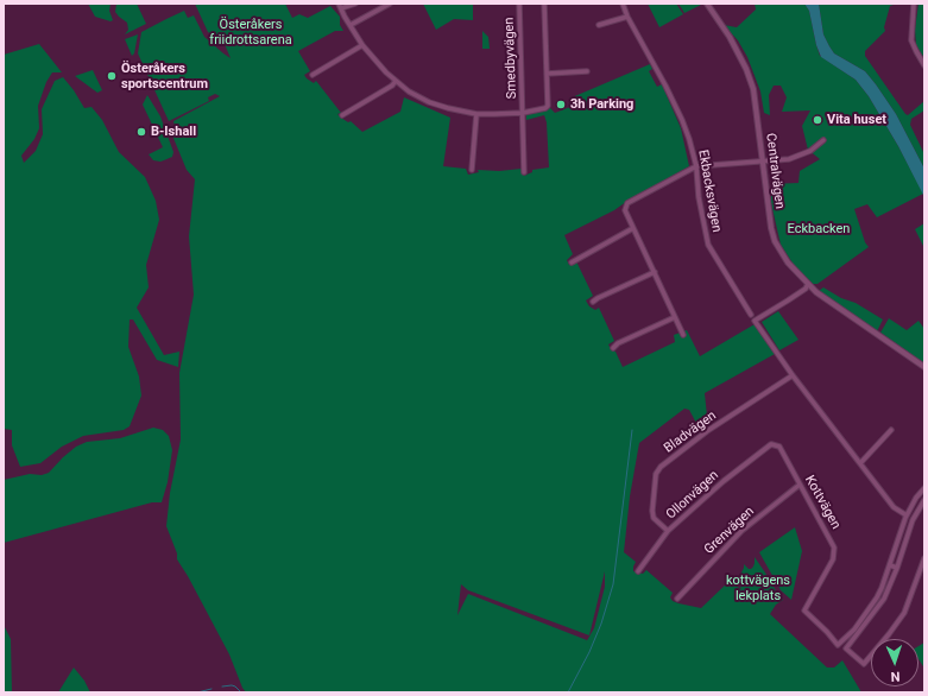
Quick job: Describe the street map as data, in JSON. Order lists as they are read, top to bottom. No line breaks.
{"streets":{"street":["Smedbyvägen","Centralvägen","Ekbacksvägen","Bladvägen","Ollonvägen","Kottvägen","Grenvägen"]},"crossings":[["Bladvägen","Ollonvägen"],["Ollonvägen","Kottvägen"],["Kottvägen","Grenvägen"]],"parks":["Österåkers friidrottsarena","Eckbacken","kottvägens lekplats"],"places":["Österåkers sportscentrum","3h Parking","Vita huset","B-Ishall"],"north":"bottom"}
